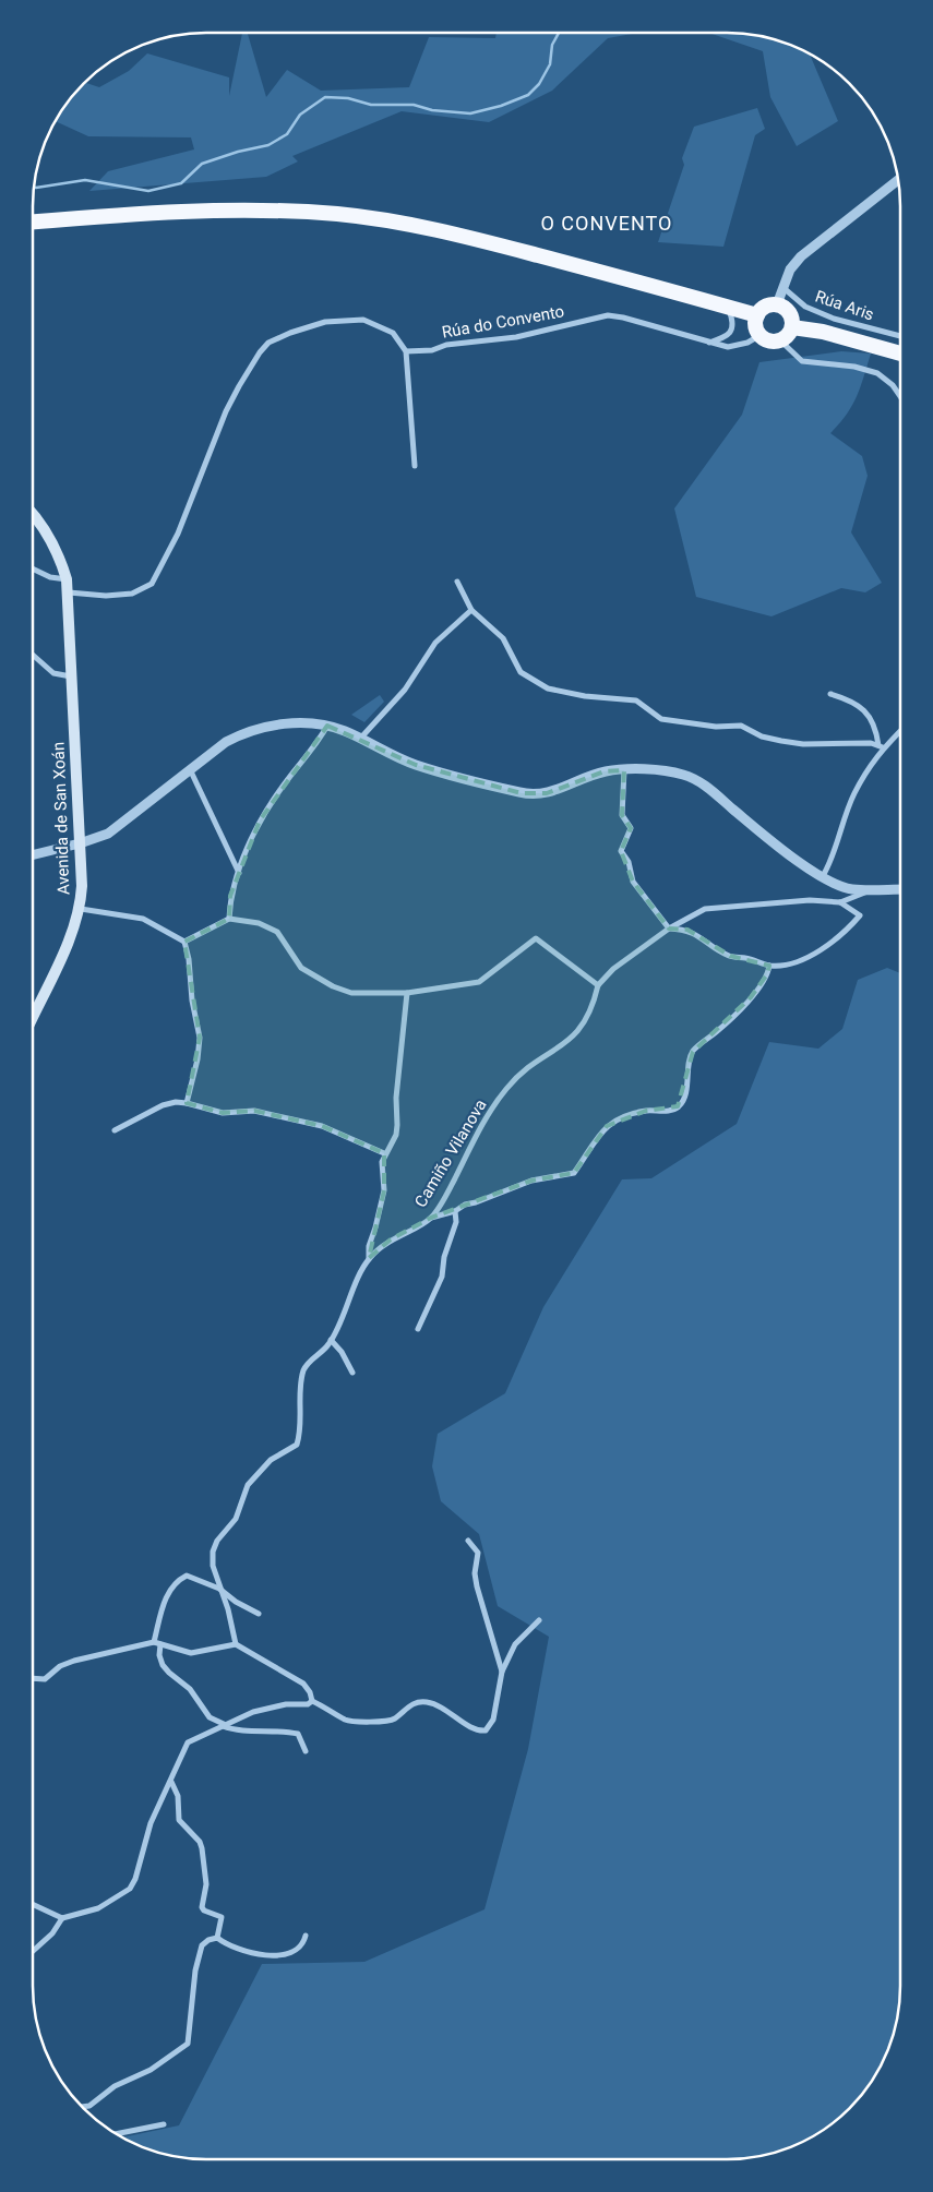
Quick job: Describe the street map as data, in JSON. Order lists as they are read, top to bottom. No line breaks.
{"streets":{"main road":["Avenida de San Xoán"],"street":["Rúa Aris","Rúa do Convento","Camiño Vilanova"]},"districts":["O CONVENTO"]}
